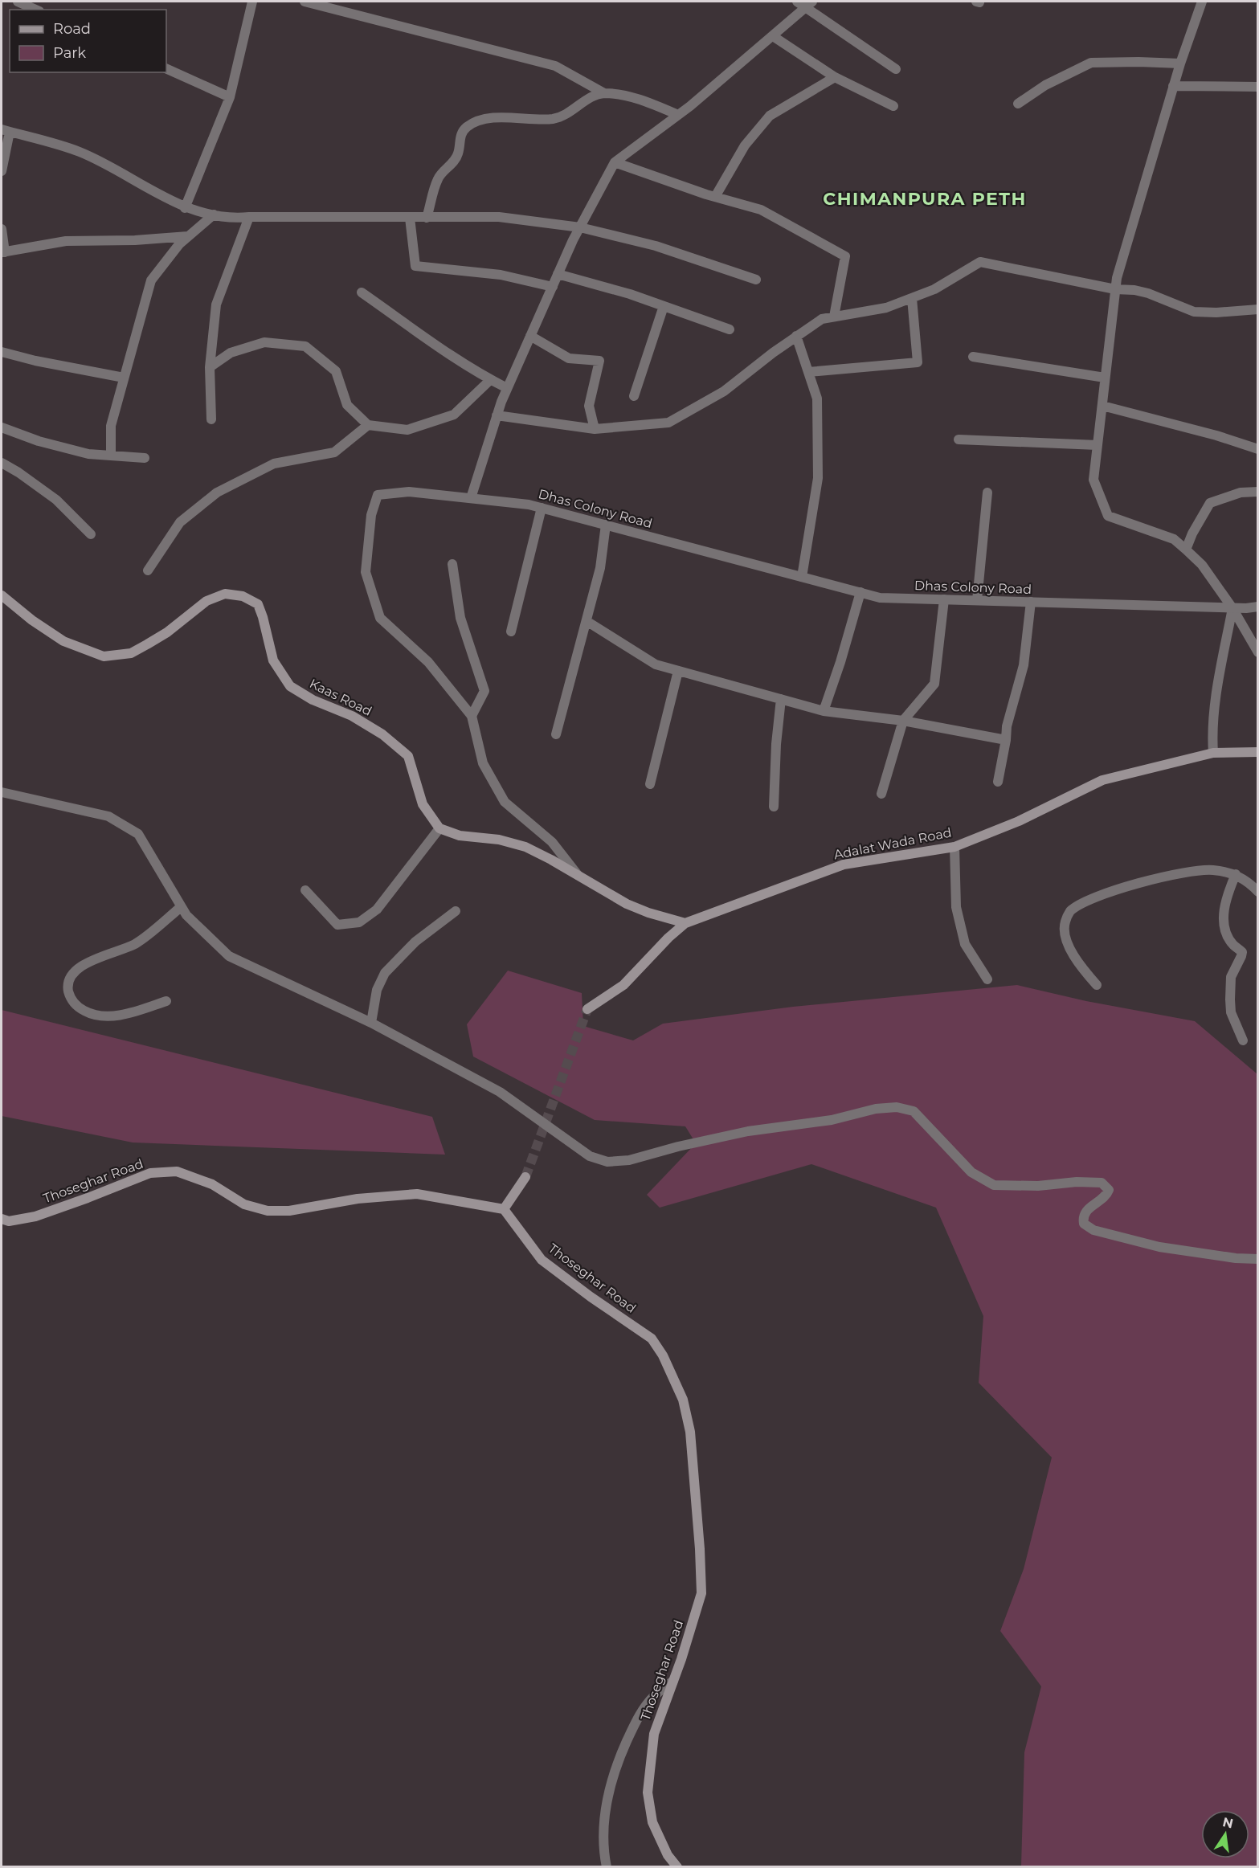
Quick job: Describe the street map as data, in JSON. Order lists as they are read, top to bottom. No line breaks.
{"streets":{"main road":["Kaas Road","Adalat Wada Road","Thoseghar Road"],"street":["Dhas Colony Road"]},"districts":["CHIMANPURA PETH"],"legend":["Road","Park"],"north":"top"}
